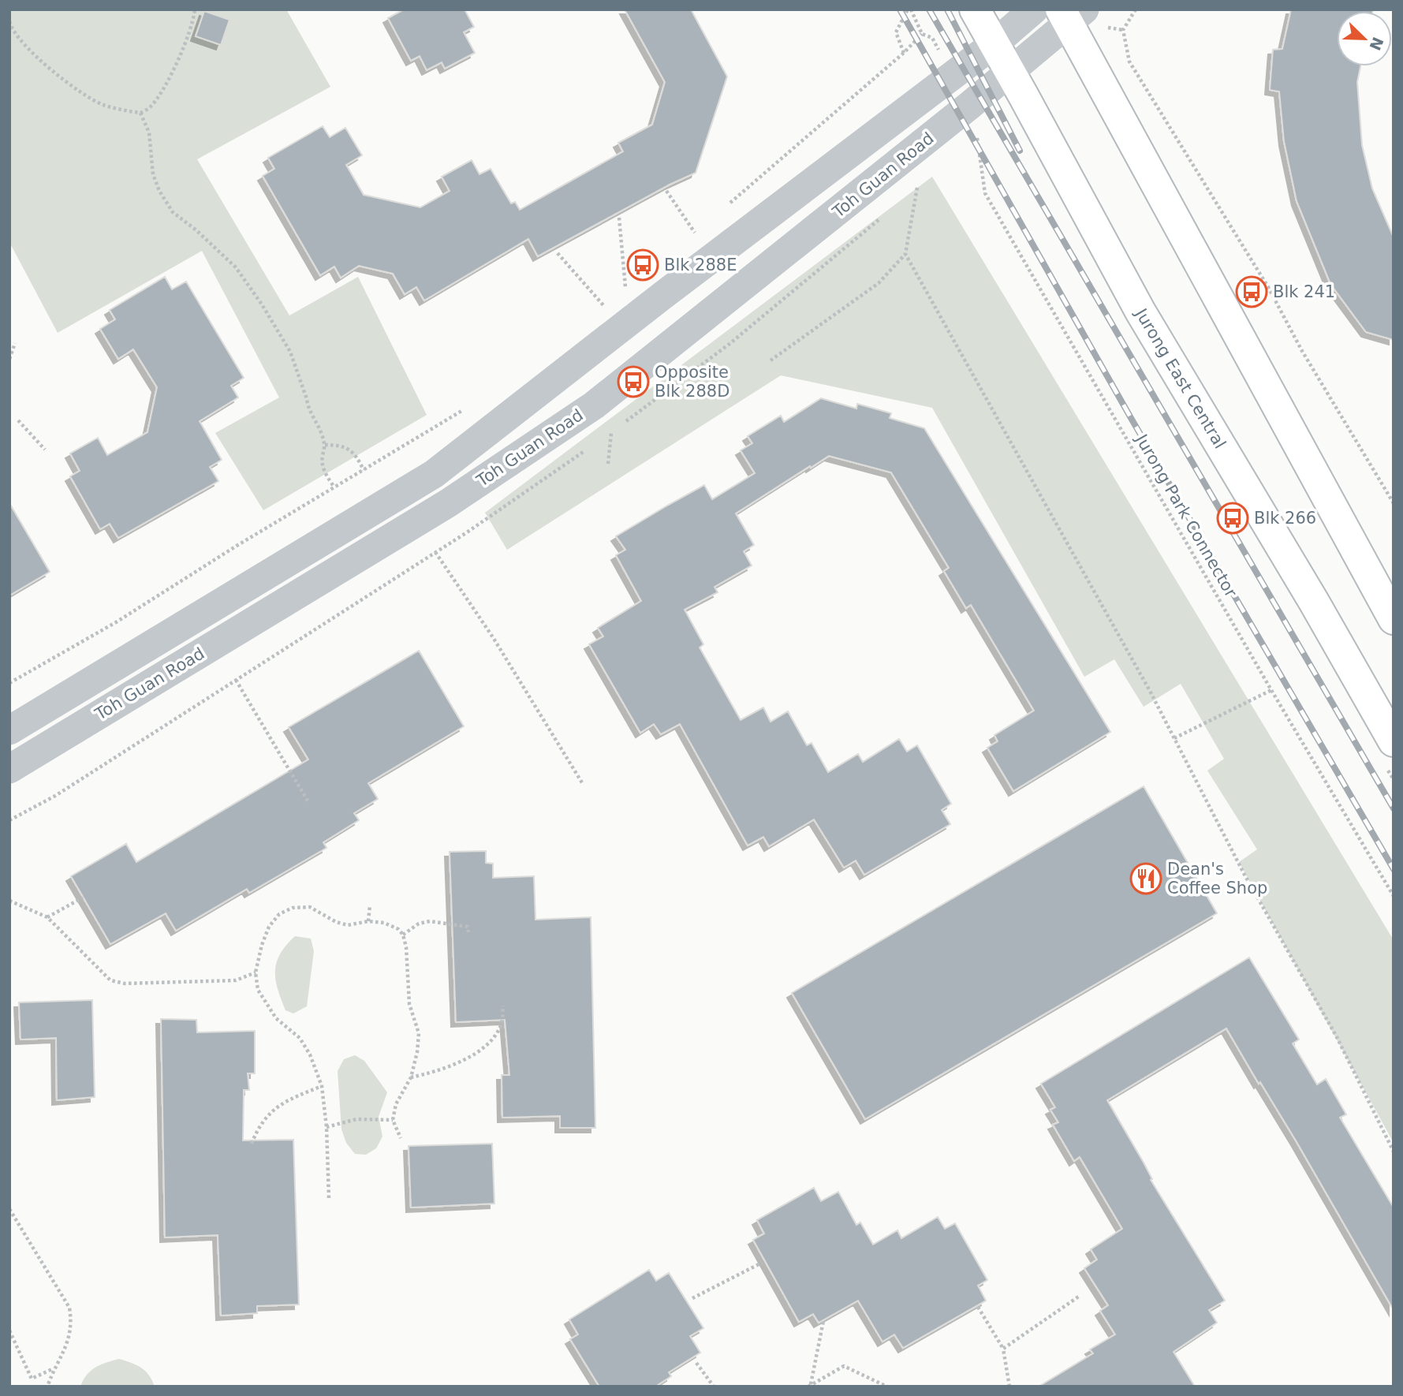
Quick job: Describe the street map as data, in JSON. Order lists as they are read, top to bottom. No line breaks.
{"streets":{"main road":["Jurong East Central"],"street":["Toh Guan Road"],"path":["Jurong Park Connector"]},"crossings":[["Toh Guan Road","Jurong East Central"]],"places":{"bus stop":["Blk 288E","Blk 241","Opposite Blk 288D","Blk 266"],"restaurant":["Dean's Coffee Shop"]},"north":"bottom right"}
